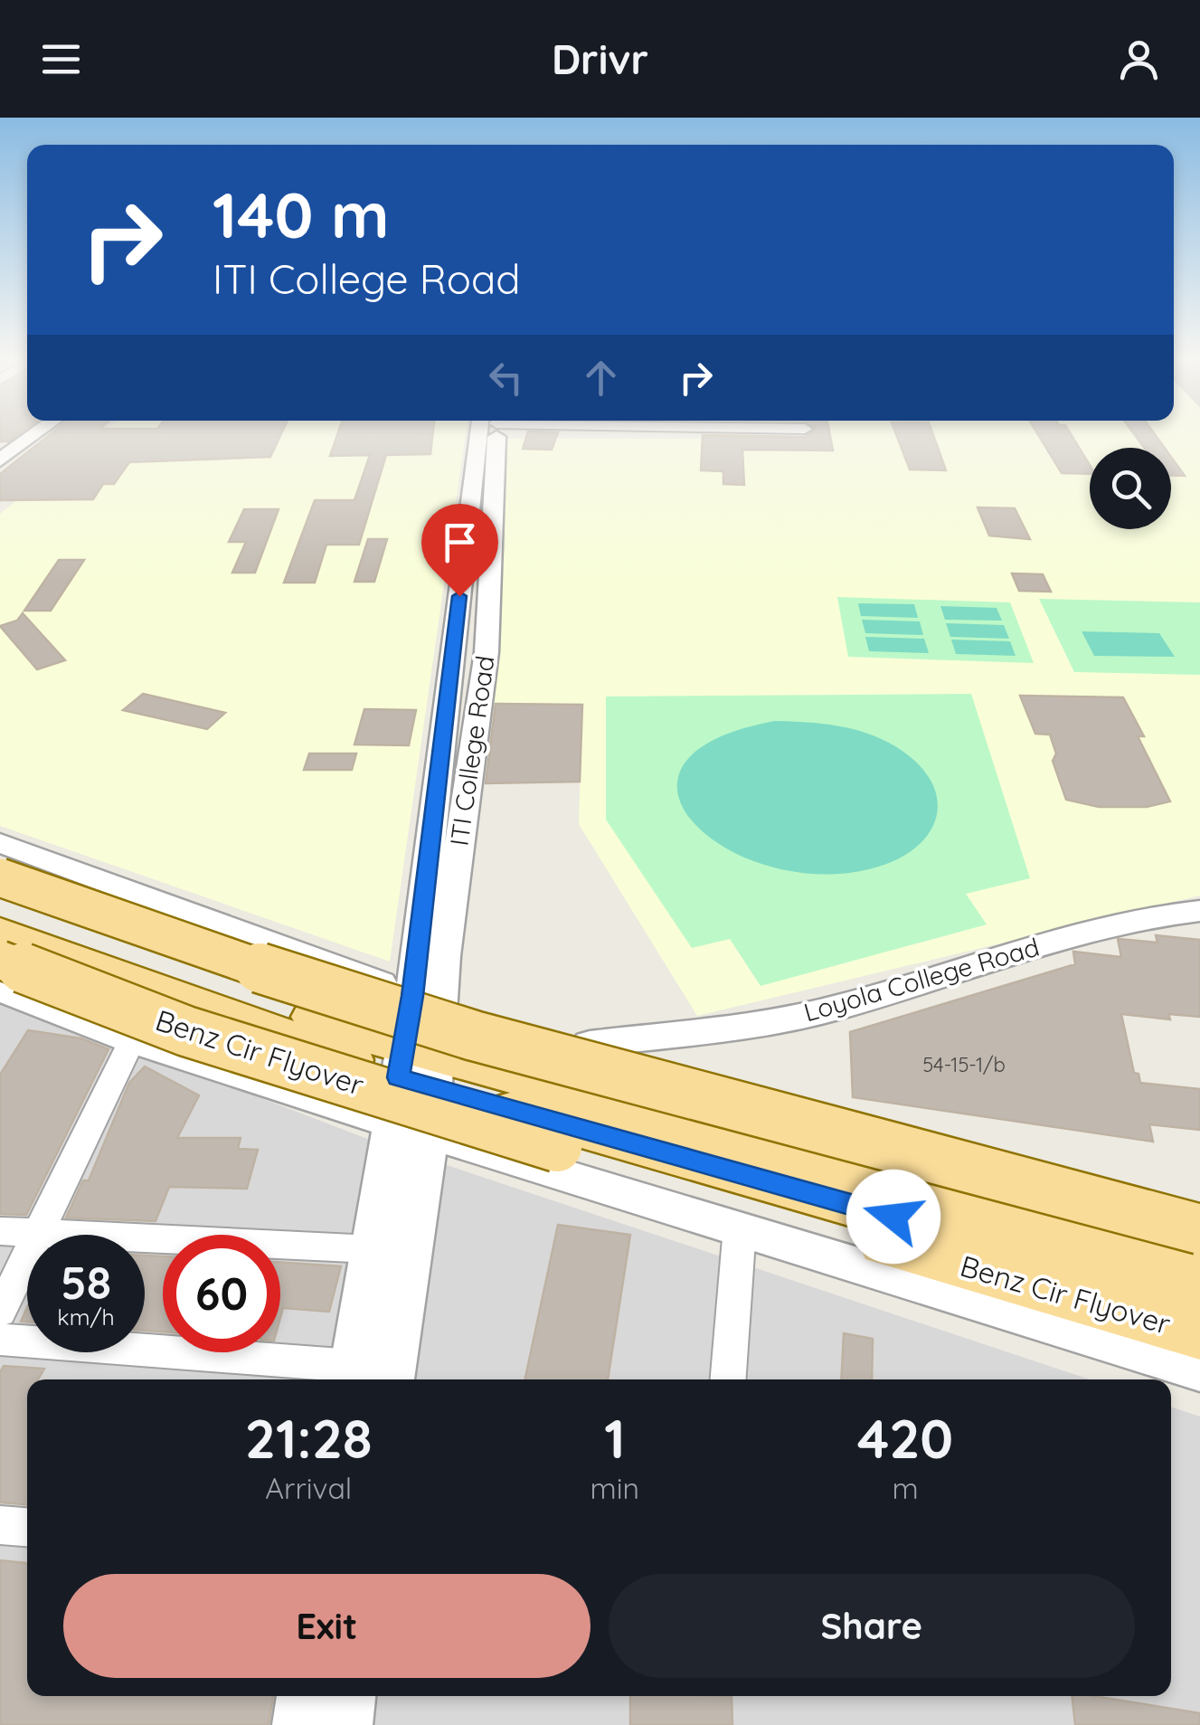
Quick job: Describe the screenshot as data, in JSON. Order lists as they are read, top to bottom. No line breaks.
{"streets":{"main road":["Benz Cir Flyover"],"street":["ITI College Road","Loyola College Road"]},"house_numbers":["54-15-1/b"],"page":{"header":"Drivr","turn":["140 m","ITI College Road"],"speed":"58 km/h","limit":"60","eta":["21:28","Arrival","1","min","420","m"],"buttons":["Exit","Share"]}}
